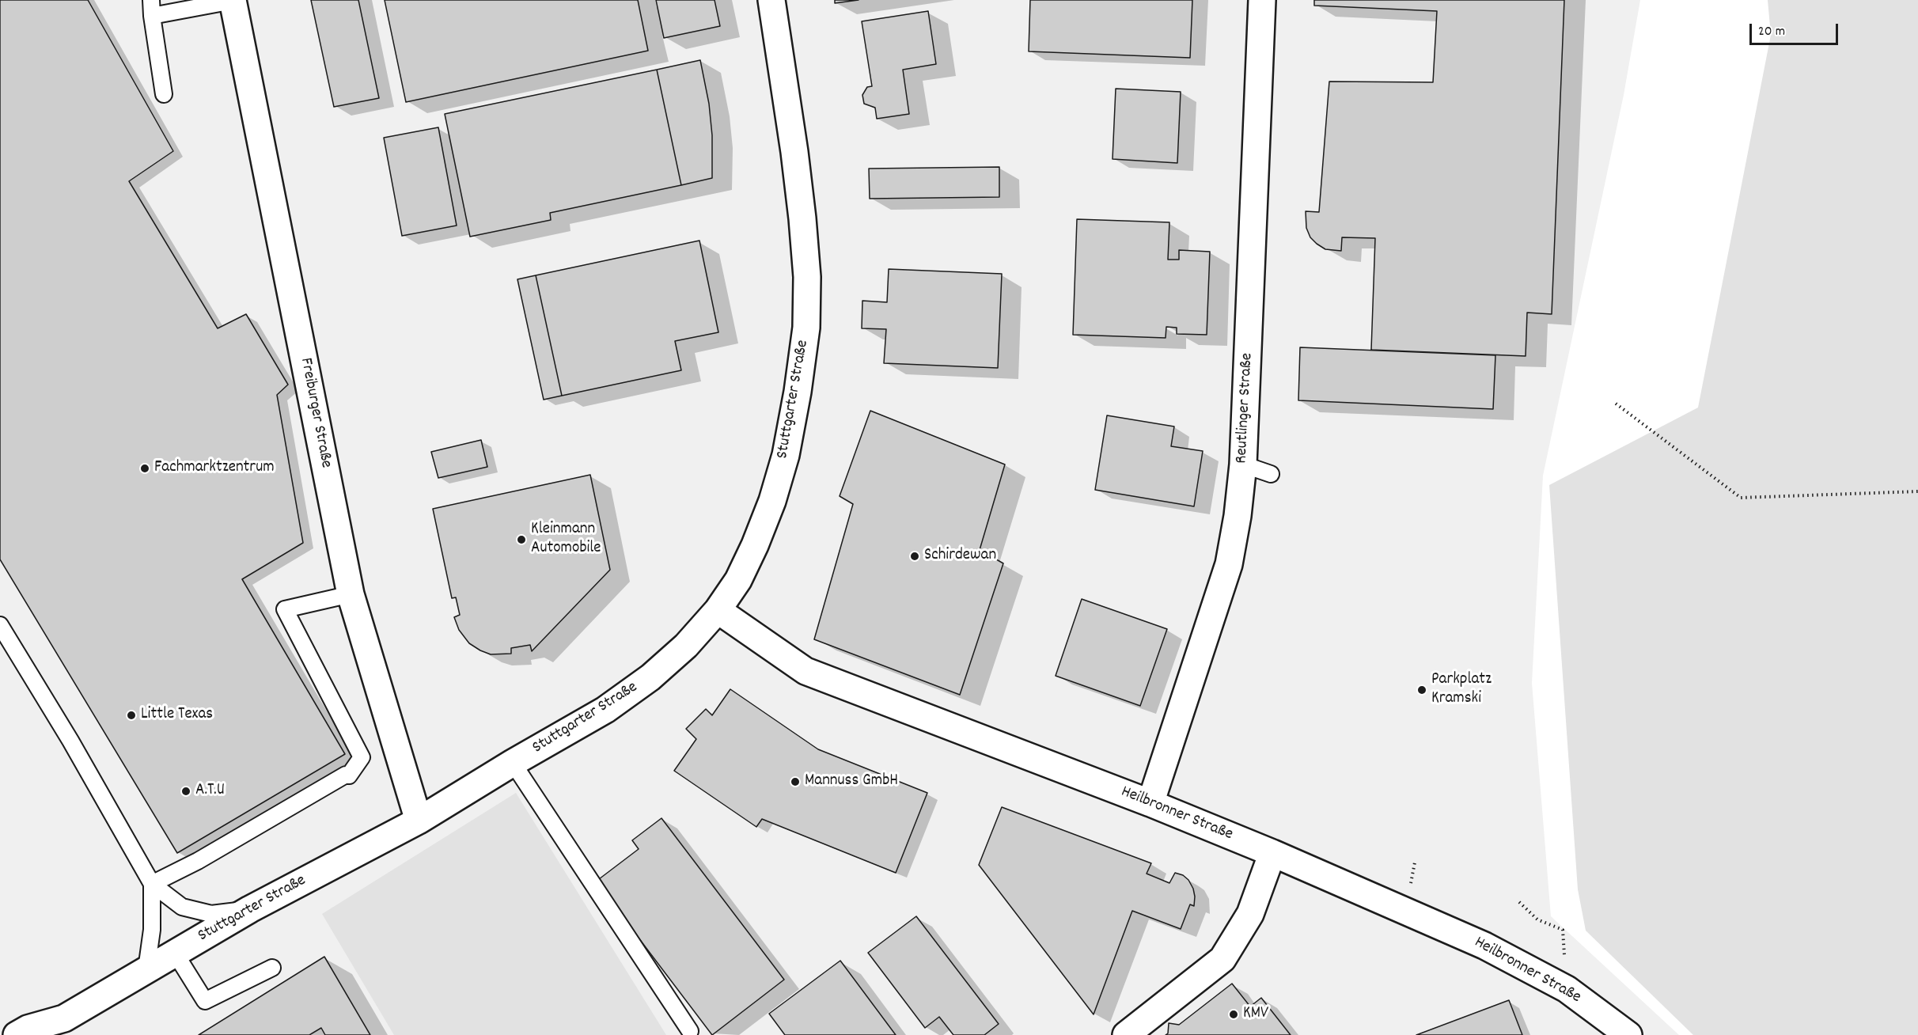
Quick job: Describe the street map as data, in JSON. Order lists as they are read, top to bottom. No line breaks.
{"streets":{"street":["Stuttgarter Straße","Reutlinger Straße","Freiburger Straße","Heilbronner Straße"]},"crossings":[["Stuttgarter Straße","Freiburger Straße"],["Stuttgarter Straße","Heilbronner Straße"],["Reutlinger Straße","Heilbronner Straße"]],"places":["Fachmarktzentrum","Kleinmann Automobile","Schirdewan","Parkplatz Kramski","Little Texas","Mannuss GmbH","A.T.U","KMV"],"scale_bar":"20 m"}
